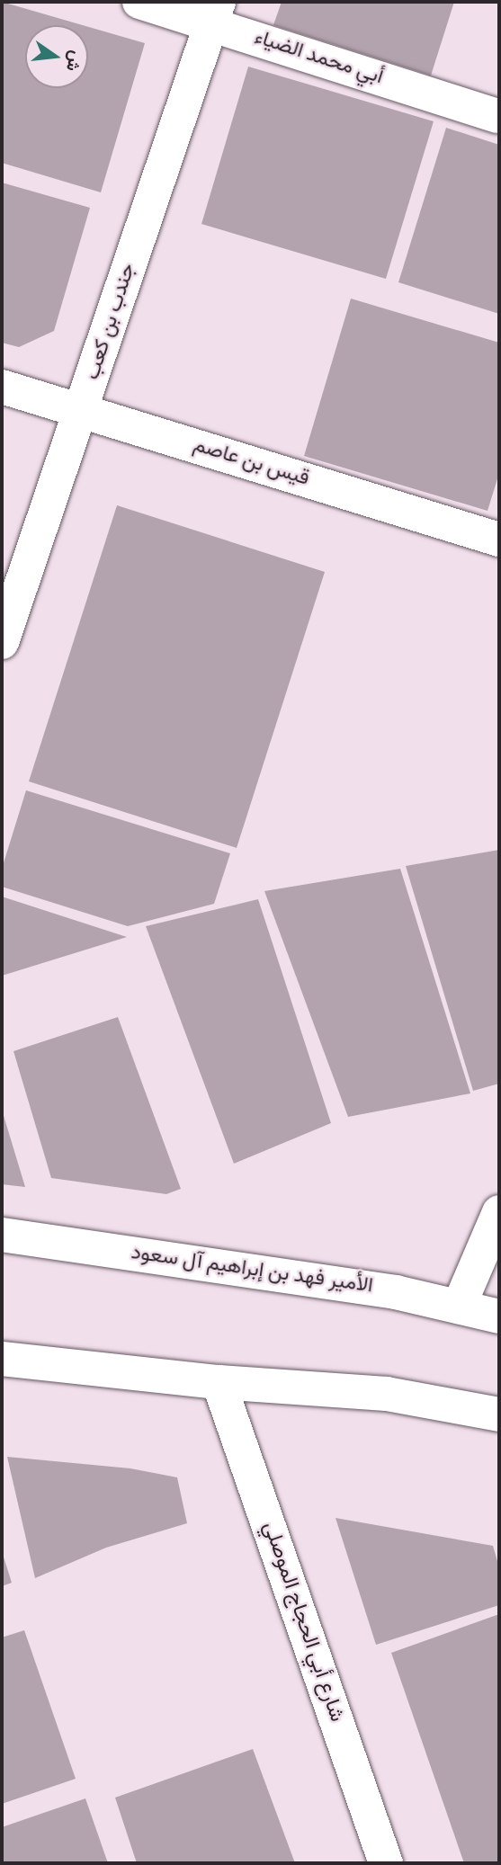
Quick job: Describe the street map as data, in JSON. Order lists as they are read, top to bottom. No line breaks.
{"streets":{"street":["أبي محمد الضياء","جندب بن كعب","قيس بن عاصم","الأمير فهد بن إبراهيم آل سعود","شارع أبي الحجاج الموصلي"]},"crossings":[["أبي محمد الضياء","جندب بن كعب"],["جندب بن كعب","قيس بن عاصم"]],"north":"right"}
